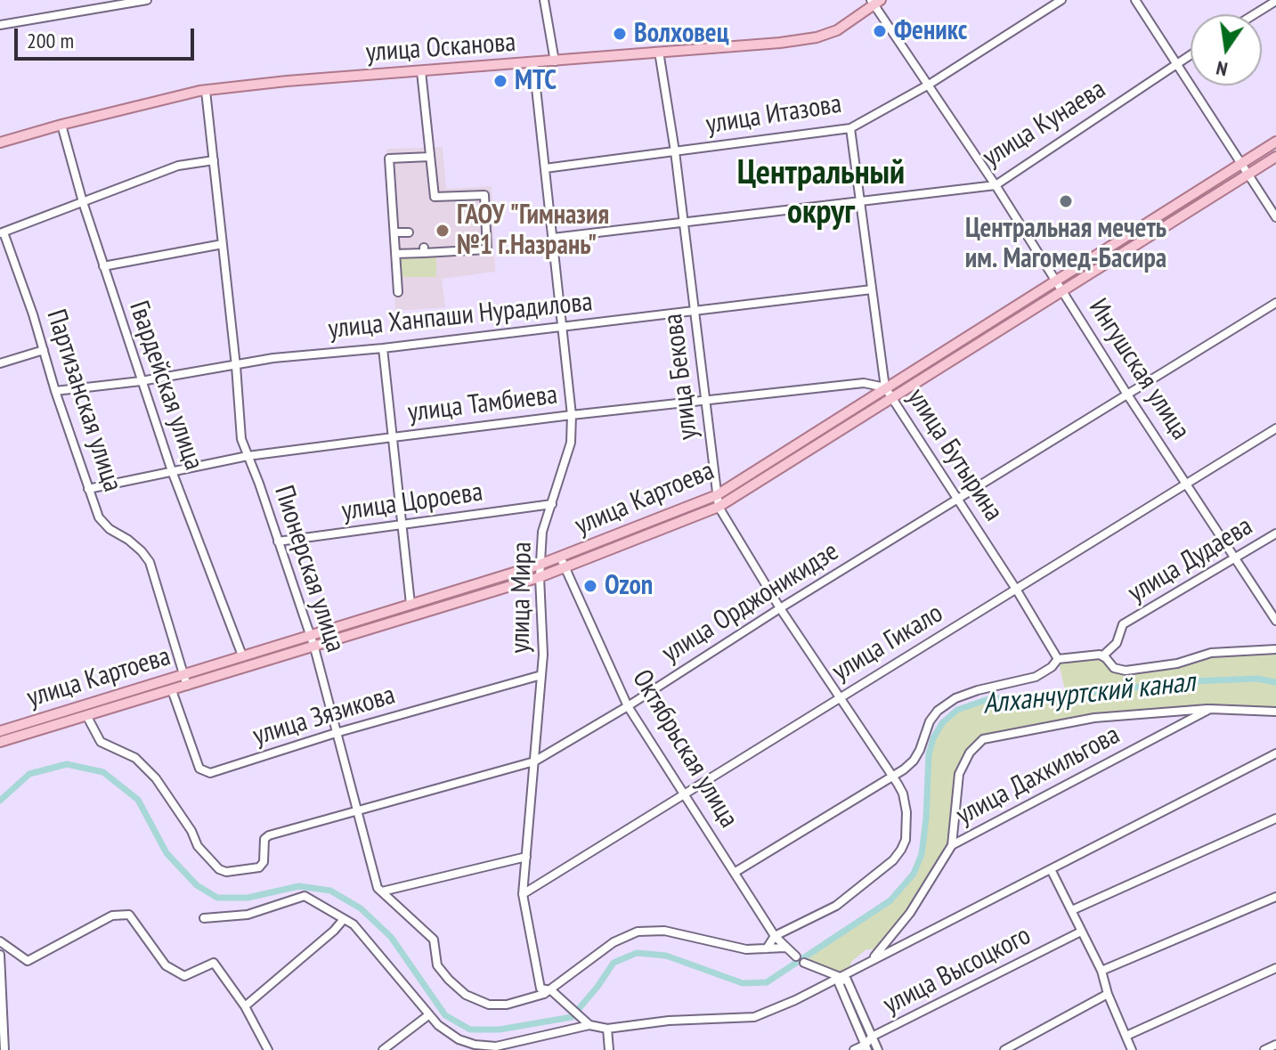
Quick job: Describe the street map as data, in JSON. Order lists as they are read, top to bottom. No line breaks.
{"streets":{"main road":["улица Осканова","улица Картоева"],"street":["улица Итазова","улица Кунаева","улица Ханпаши Нурадилова","Ингушская улица","улица Бекова","Гвардейская улица","Партизанская улица","улица Тамбиева","улица Бутырина","улица Цороева","улица Дудаева","Пионерская улица","улица Мира","улица Орджоникидзе","улица Гикало","улица Зязикова","Октябрьская улица","улица Дахкильгова","улица Высоцкого"]},"crossings":[["улица Осканова","Ингушская улица"],["улица Осканова","улица Бекова"],["улица Осканова","Гвардейская улица"],["улица Осканова","Пионерская улица"],["улица Осканова","улица Мира"],["улица Итазова","Ингушская улица"],["улица Итазова","улица Бекова"],["улица Итазова","улица Бутырина"],["улица Итазова","улица Мира"],["улица Кунаева","Ингушская улица"],["улица Кунаева","улица Бекова"],["улица Кунаева","улица Бутырина"],["улица Кунаева","улица Мира"],["улица Ханпаши Нурадилова","улица Бекова"],["улица Ханпаши Нурадилова","Гвардейская улица"],["улица Ханпаши Нурадилова","Партизанская улица"],["улица Ханпаши Нурадилова","улица Бутырина"],["улица Ханпаши Нурадилова","Пионерская улица"],["улица Ханпаши Нурадилова","улица Мира"],["Ингушская улица","улица Картоева"],["Ингушская улица","улица Дудаева"],["Ингушская улица","улица Орджоникидзе"],["Ингушская улица","улица Гикало"],["улица Бекова","улица Тамбиева"],["улица Бекова","улица Картоева"],["улица Бекова","улица Орджоникидзе"],["улица Бекова","улица Гикало"],["улица Бекова","Октябрьская улица"],["Гвардейская улица","улица Тамбиева"],["Гвардейская улица","улица Картоева"],["Партизанская улица","улица Тамбиева"],["Партизанская улица","улица Картоева"],["улица Тамбиева","улица Бутырина"],["улица Тамбиева","улица Картоева"],["улица Тамбиева","Пионерская улица"],["улица Тамбиева","улица Мира"],["улица Бутырина","улица Картоева"],["улица Бутырина","улица Орджоникидзе"],["улица Бутырина","улица Гикало"],["улица Картоева","Пионерская улица"],["улица Картоева","улица Мира"],["улица Картоева","улица Орджоникидзе"],["улица Картоева","улица Зязикова"],["улица Картоева","Октябрьская улица"],["улица Цороева","Пионерская улица"],["улица Цороева","улица Мира"],["Пионерская улица","улица Мира"],["Пионерская улица","улица Орджоникидзе"],["Пионерская улица","улица Зязикова"],["улица Мира","улица Орджоникидзе"],["улица Мира","улица Гикало"],["улица Мира","улица Зязикова"],["улица Орджоникидзе","Октябрьская улица"],["улица Гикало","Октябрьская улица"]],"districts":["Центральный округ"],"water":["Алханчуртский канал"],"places":["Феникс","Волховец","МТС","Центральная мечеть им. Магомед-Басира","ГАОУ \"Гимназия №1 г.Назрань\"","Ozon"],"scale_bar":"200 m","north":"bottom"}
